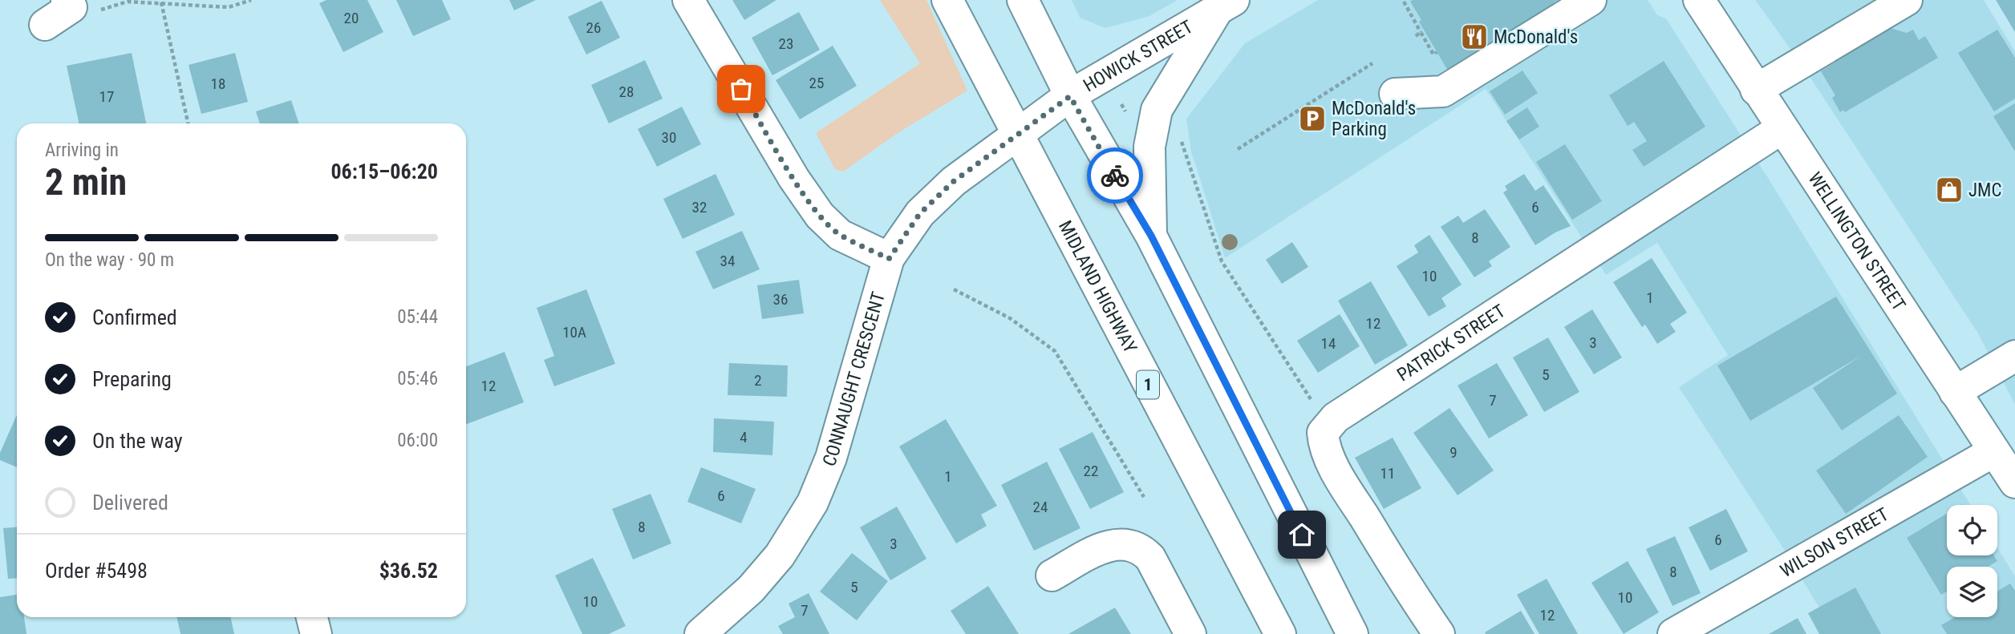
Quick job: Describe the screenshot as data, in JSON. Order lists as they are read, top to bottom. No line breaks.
{"streets":{"main road":["HOWICK STREET","WELLINGTON STREET","MIDLAND HIGHWAY","PATRICK STREET","CONNAUGHT CRESCENT","1","WILSON STREET"]},"crossings":[["HOWICK STREET","MIDLAND HIGHWAY"],["HOWICK STREET","CONNAUGHT CRESCENT"],["WELLINGTON STREET","PATRICK STREET"],["WELLINGTON STREET","WILSON STREET"],["MIDLAND HIGHWAY","CONNAUGHT CRESCENT"]],"places":{"restaurant":["McDonald's"],"parking":["McDonald's Parking"],"shop":["JMC"]},"house_numbers":["20","26","23","25","18","28","17","30","32","6","8","34","10","1","36","12","10A","3","14","5","2","12","7","4","9","22","11","1","6","24","8","6","3","8","5","10","10","7","12"],"page":{"heading":["2 min","Arriving in","06:15–06:20"],"panel":["Order #5498","$36.52"],"bar":"On the way · 90 m","list":[["Confirmed","05:44"],["Preparing","05:46"],["On the way","06:00"],"Delivered"]}}
